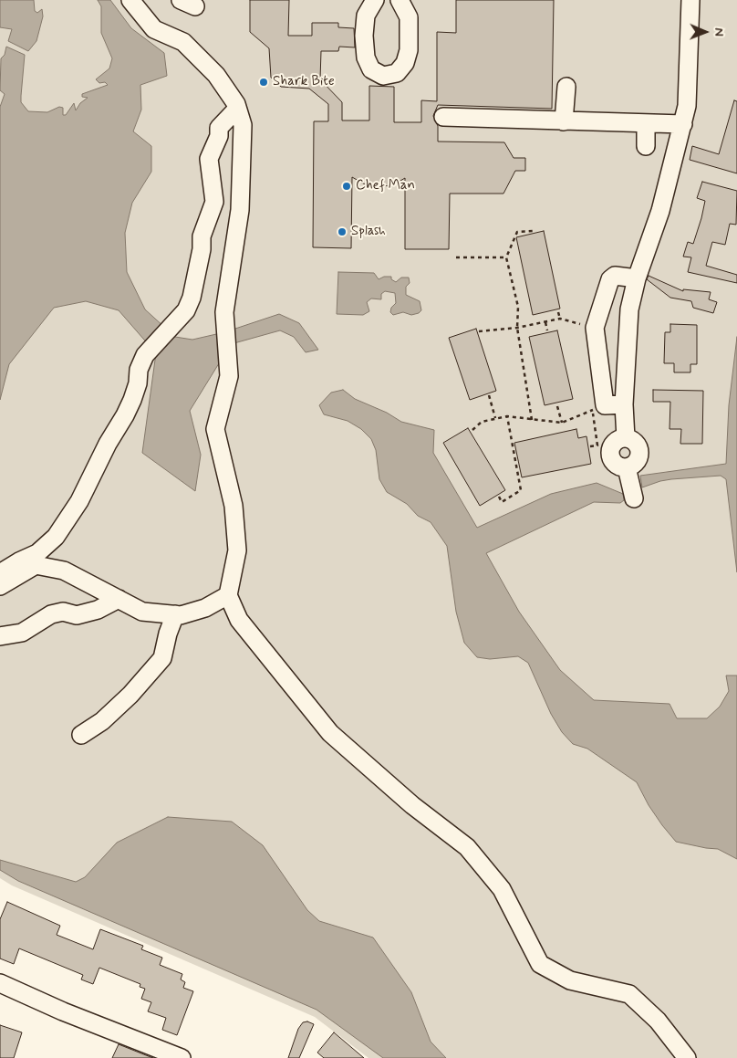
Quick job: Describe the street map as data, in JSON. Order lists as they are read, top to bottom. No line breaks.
{"places":["Shark Bite","Chef Man","Splash"],"north":"right"}
